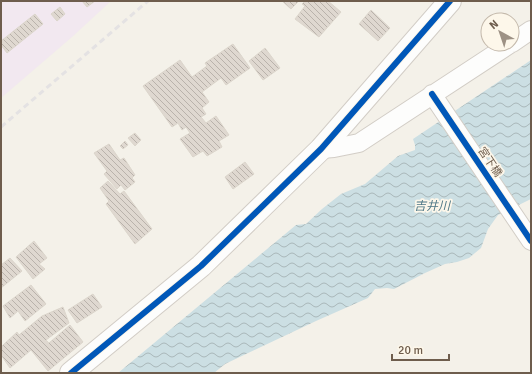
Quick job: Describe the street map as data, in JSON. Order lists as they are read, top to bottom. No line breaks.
{"streets":{"street":["宮下橋"]},"water":["吉井川"],"scale_bar":"20 m","north":"top left"}
